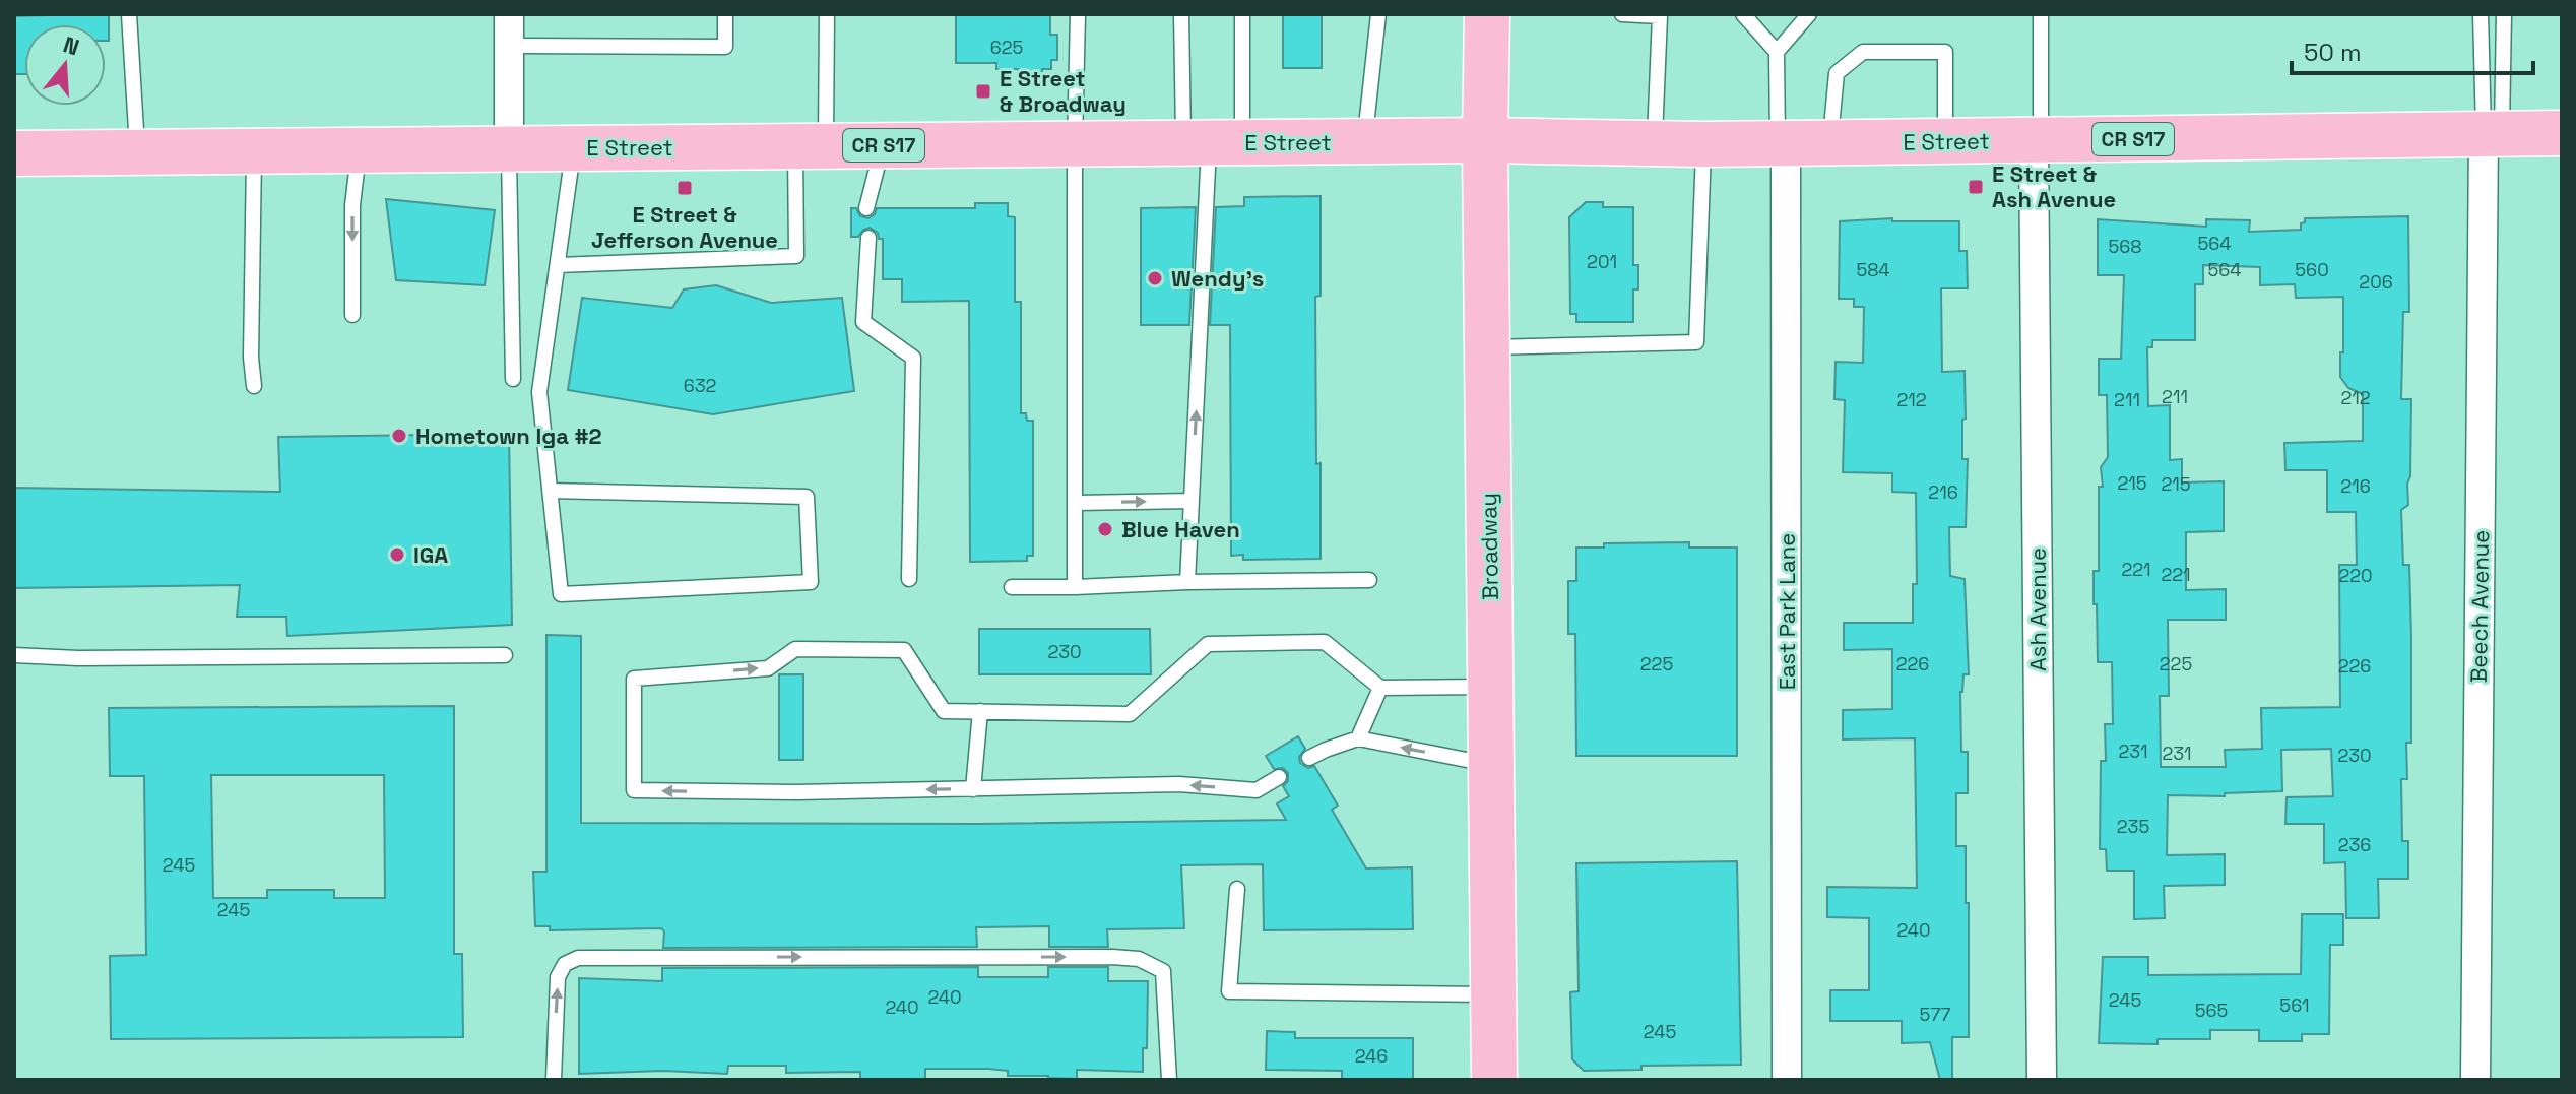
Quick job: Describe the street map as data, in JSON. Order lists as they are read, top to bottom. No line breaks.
{"streets":{"main road":["CR S17","E Street","Broadway"],"street":["Beech Avenue","Ash Avenue","East Park Lane"]},"crossings":[["E Street","Broadway"],["E Street","Beech Avenue"],["E Street","Ash Avenue"],["E Street","East Park Lane"]],"places":{"transit":["E Street & Broadway","E Street & Ash Avenue","E Street & Jefferson Avenue"],"other":["Wendy's","Hometown Iga #2","Blue Haven","IGA"]},"house_numbers":["625","564","568","201","584","564","560","206","632","211","212","212","211","215","215","216","216","221","221","220","230","225","226","225","226","231","231","230","235","236","245","245","240","240","245","561","240","565","577","245","246"],"scale_bar":"50 m","north":"top"}
